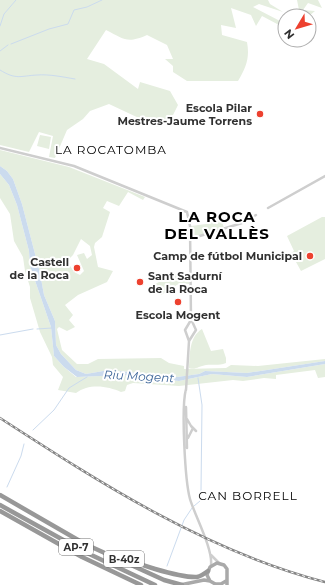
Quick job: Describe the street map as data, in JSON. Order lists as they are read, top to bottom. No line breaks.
{"streets":{"highway":["AP-7","B-40z"]},"districts":["LA ROCATOMBA","LA ROCA DEL VALLÈS","CAN BORRELL"],"water":["Riu Mogent"],"places":["Escola Pilar Mestres-Jaume Torrens","Camp de fútbol Municipal","Castell de la Roca","Sant Sadurní de la Roca","Escola Mogent"],"north":"bottom left"}
